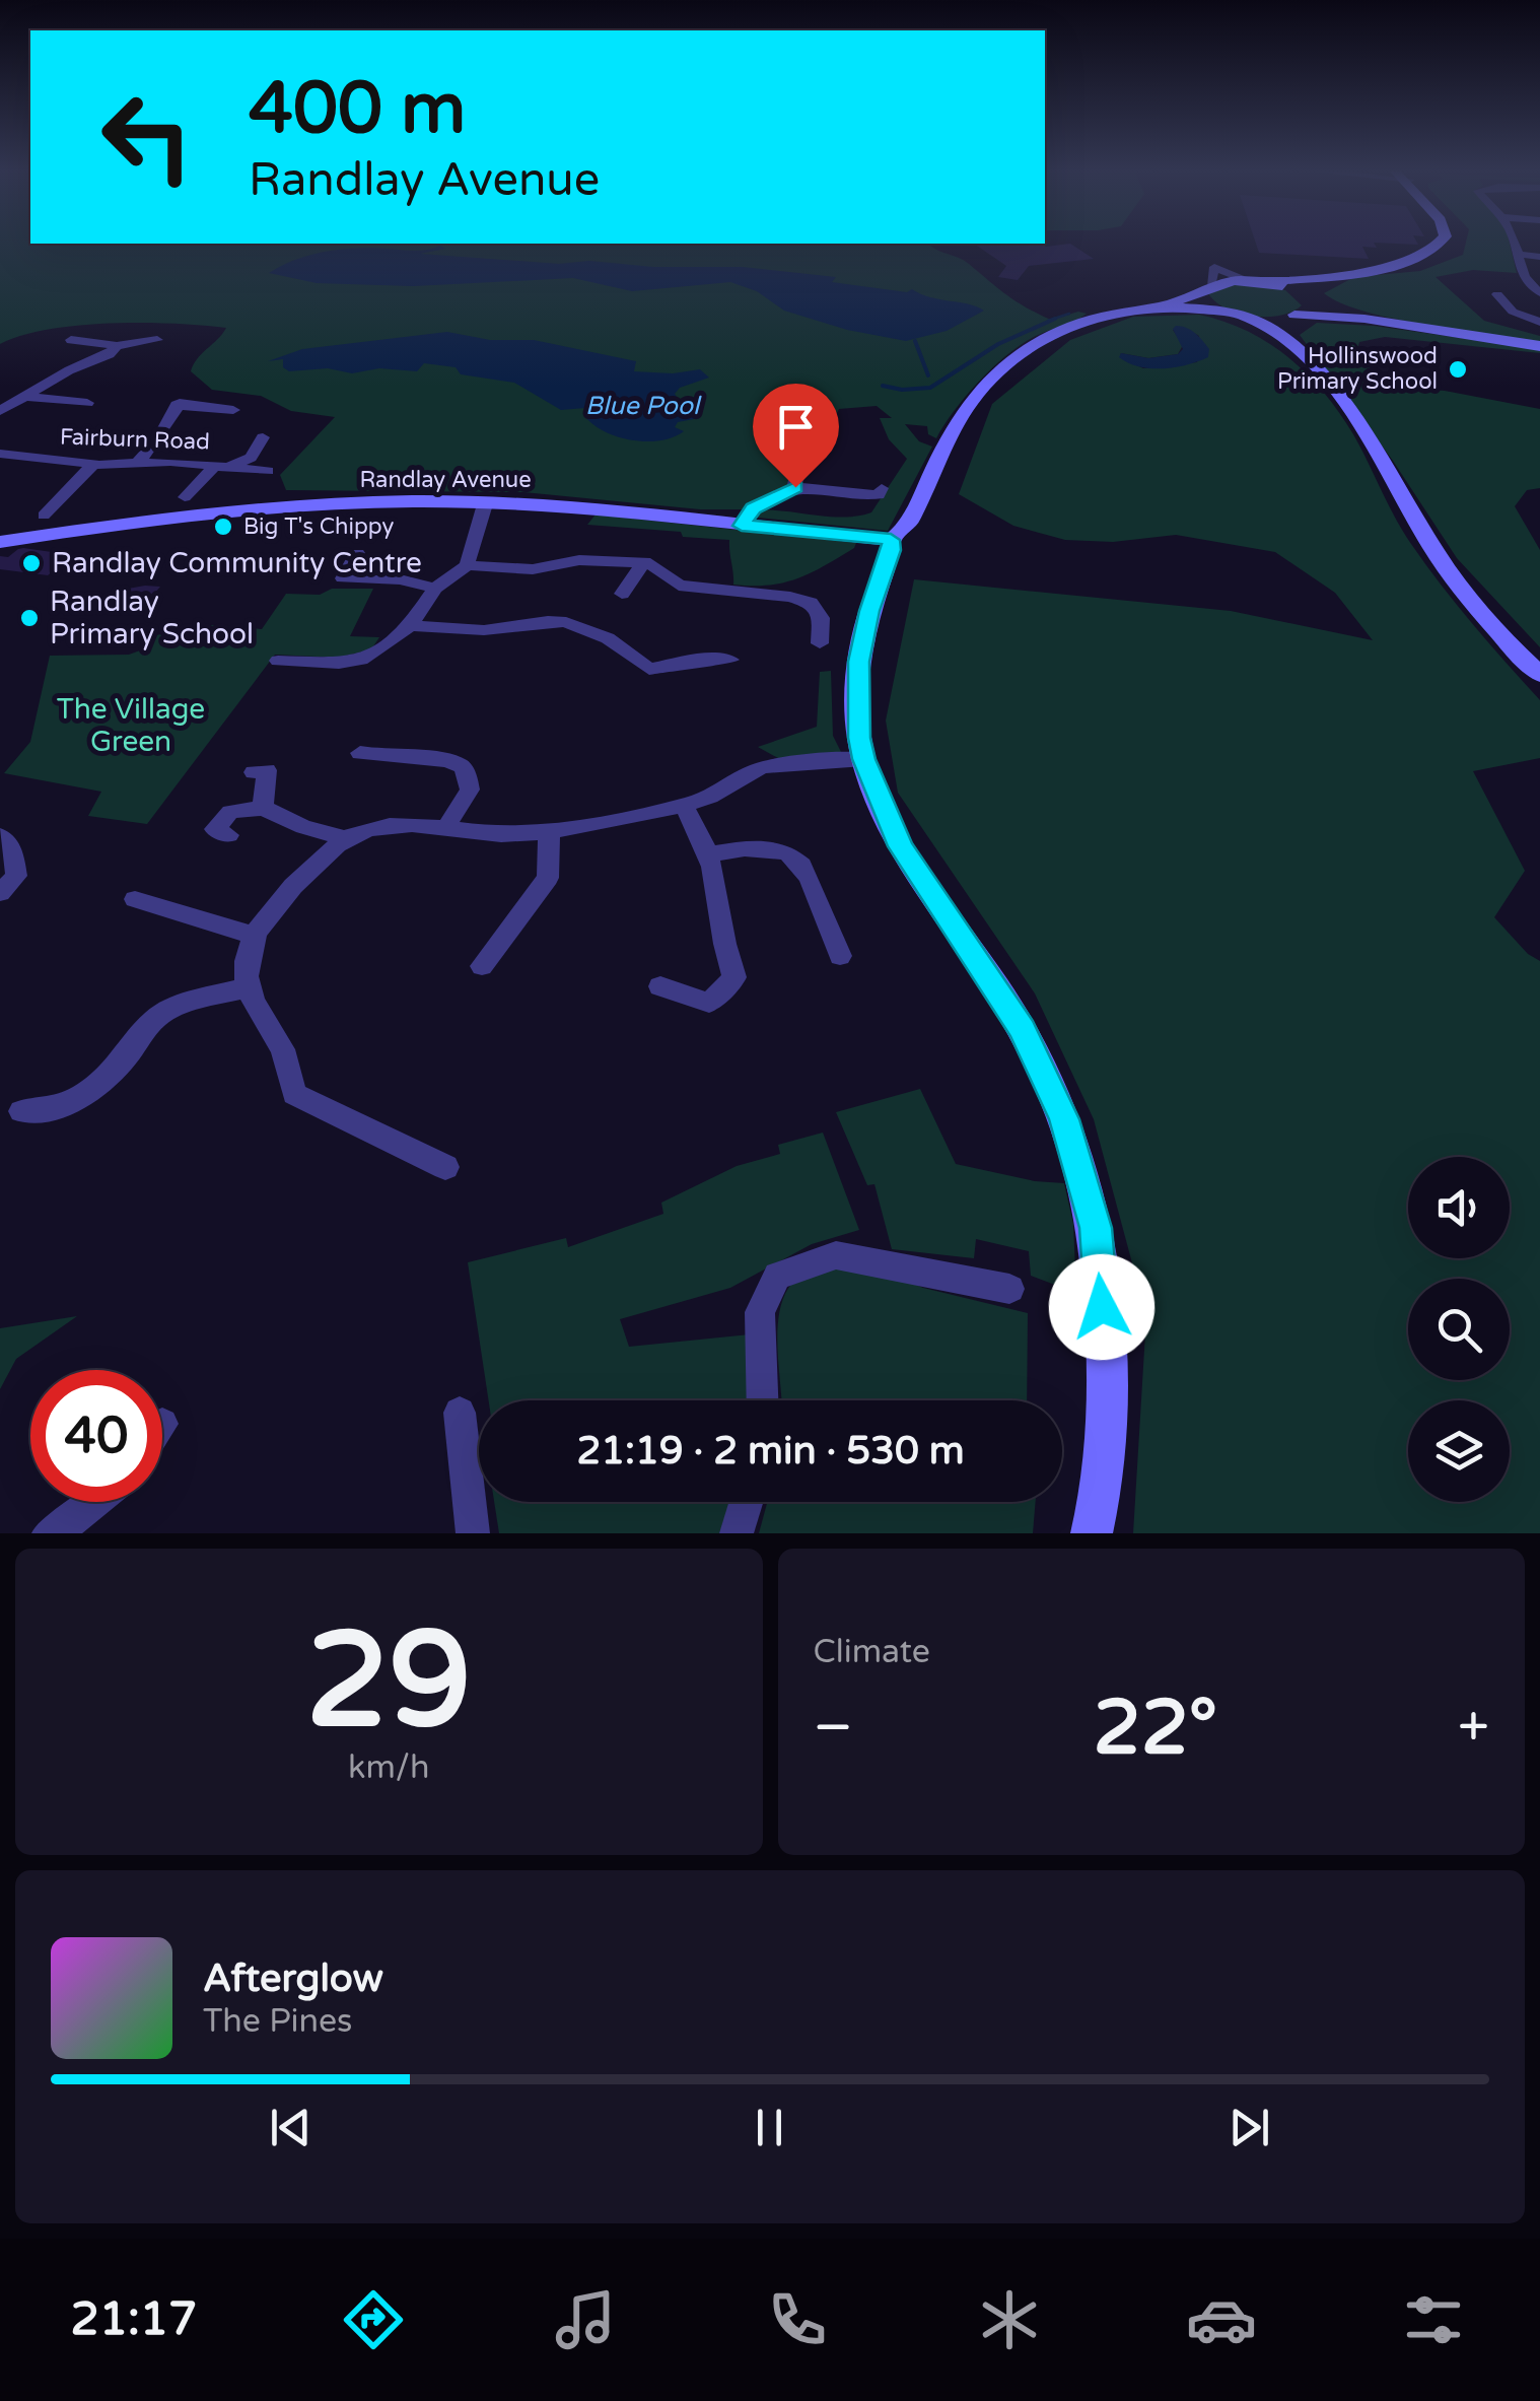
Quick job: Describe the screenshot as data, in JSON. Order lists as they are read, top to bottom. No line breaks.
{"streets":{"street":["Fairburn Road","Randlay Avenue"]},"water":["Blue Pool"],"parks":["The Village Green"],"places":["Hollinswood Primary School","Big T's Chippy","Randlay Community Centre","Randlay Primary School"],"page":{"turn":["400 m","Randlay Avenue"],"limit":"40","trip":"21:19 · 2 min · 530 m","tile":[["29","km/h"],"Climate"],"heat":["−","22°","+"],"song":["Afterglow","The Pines"],"tabs":"21:17"}}
